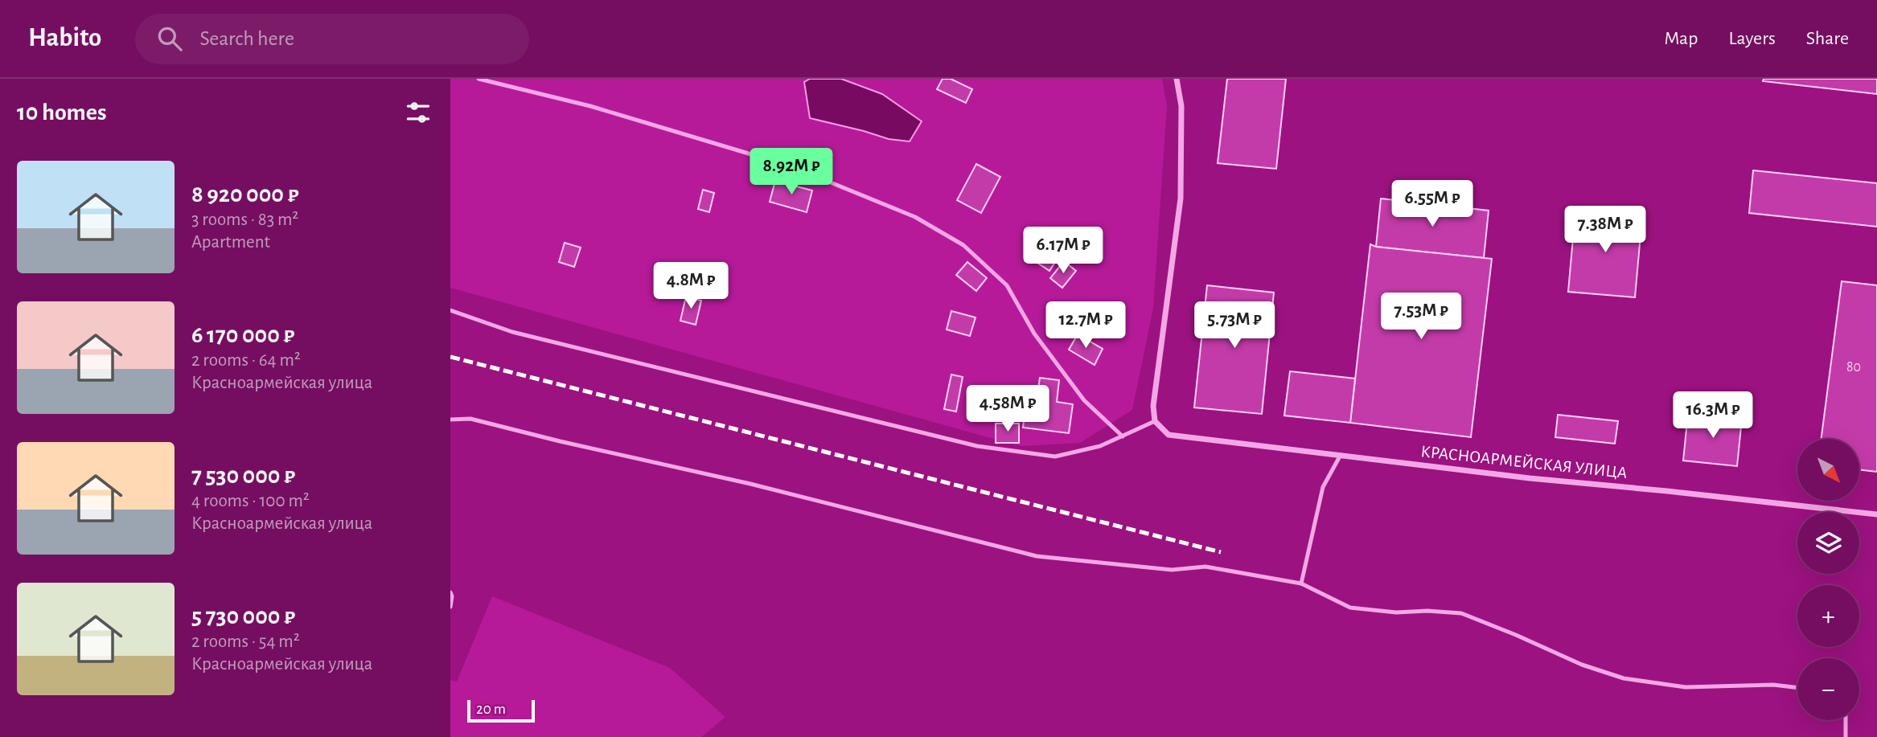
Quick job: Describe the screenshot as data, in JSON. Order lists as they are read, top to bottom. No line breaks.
{"streets":{"street":["КРАСНОАРМЕЙСКАЯ УЛИЦА"]},"house_numbers":["80"],"scale_bar":"20 m","north":"bottom right","page":{"header":"Habito","search":"Search here","nav":["Map","Layers","Share"],"heading":"10 homes","list":[{"name":"8 920 000 ₽","note":"3 rooms · 83 m² · Apartment"},{"name":"6 170 000 ₽","note":"2 rooms · 64 m² · Красноармейская улица"},{"name":"7 530 000 ₽","note":"4 rooms · 100 m² · Красноармейская улица"},{"name":"5 730 000 ₽","note":"2 rooms · 54 m² · Красноармейская улица"}],"price":["8.92M ₽","6.55M ₽","7.38M ₽","6.17M ₽","4.8M ₽","7.53M ₽","12.7M ₽","5.73M ₽","4.58M ₽","16.3M ₽"],"map_buttons":["+","−"],"scale":"20 m"}}
